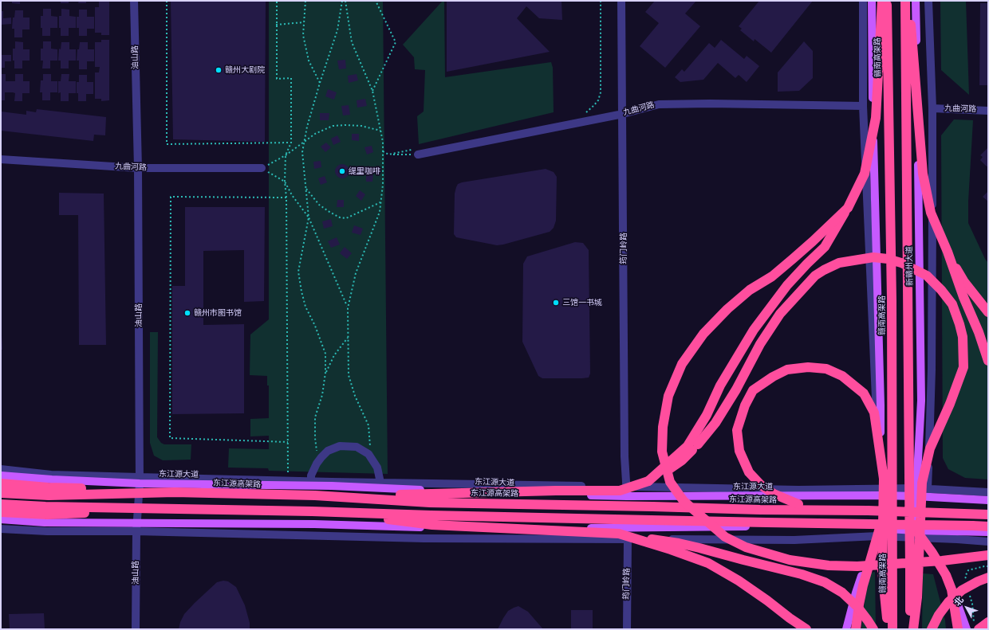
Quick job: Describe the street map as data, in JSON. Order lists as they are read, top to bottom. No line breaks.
{"streets":{"highway":["赣南高架路","东江源高架路"],"main road":["新赣州大道","东江源大道"],"street":["油山路","九曲河路","筠门岭路"]},"crossings":[["油山路","九曲河路"],["油山路","东江源大道"],["九曲河路","筠门岭路"],["筠门岭路","东江源大道"],["新赣州大道","东江源大道"]],"places":["赣州大剧院","缇里咖啡","三馆一书城","赣州市图书馆"],"north":"top left"}
